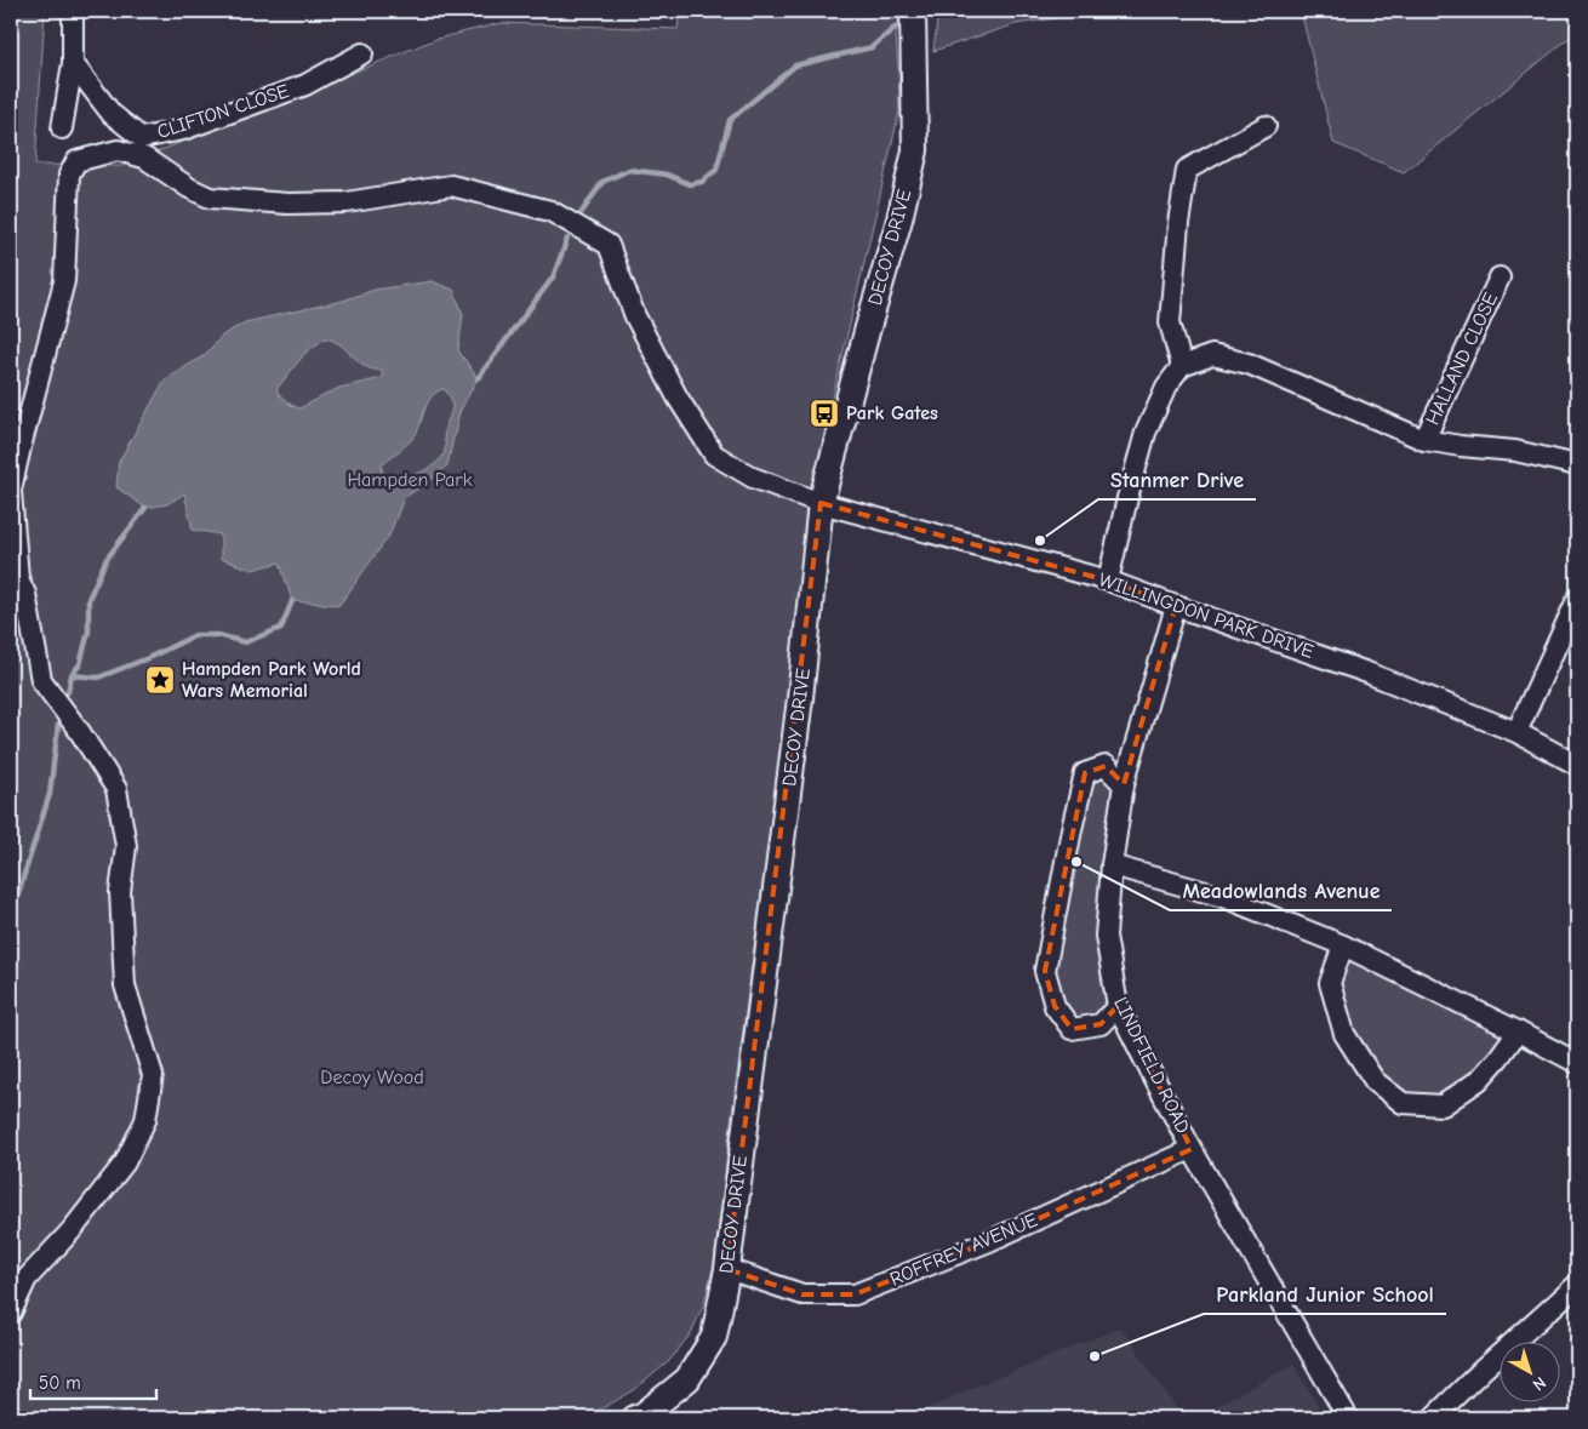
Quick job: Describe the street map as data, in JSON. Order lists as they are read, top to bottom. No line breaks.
{"streets":{"street":["CLIFTON CLOSE","DECOY DRIVE","HALLAND CLOSE","WILLINGDON PARK DRIVE","LINDFIELD ROAD","ROFFREY AVENUE"]},"crossings":[["DECOY DRIVE","WILLINGDON PARK DRIVE"],["DECOY DRIVE","ROFFREY AVENUE"],["WILLINGDON PARK DRIVE","LINDFIELD ROAD"],["LINDFIELD ROAD","ROFFREY AVENUE"]],"parks":["Hampden Park","Decoy Wood"],"places":{"bus stop":["Park Gates"],"other":["Stanmer Drive","Meadowlands Avenue","Parkland Junior School"],"place":["Hampden Park World Wars Memorial"]},"scale_bar":"50 m","north":"bottom right"}
